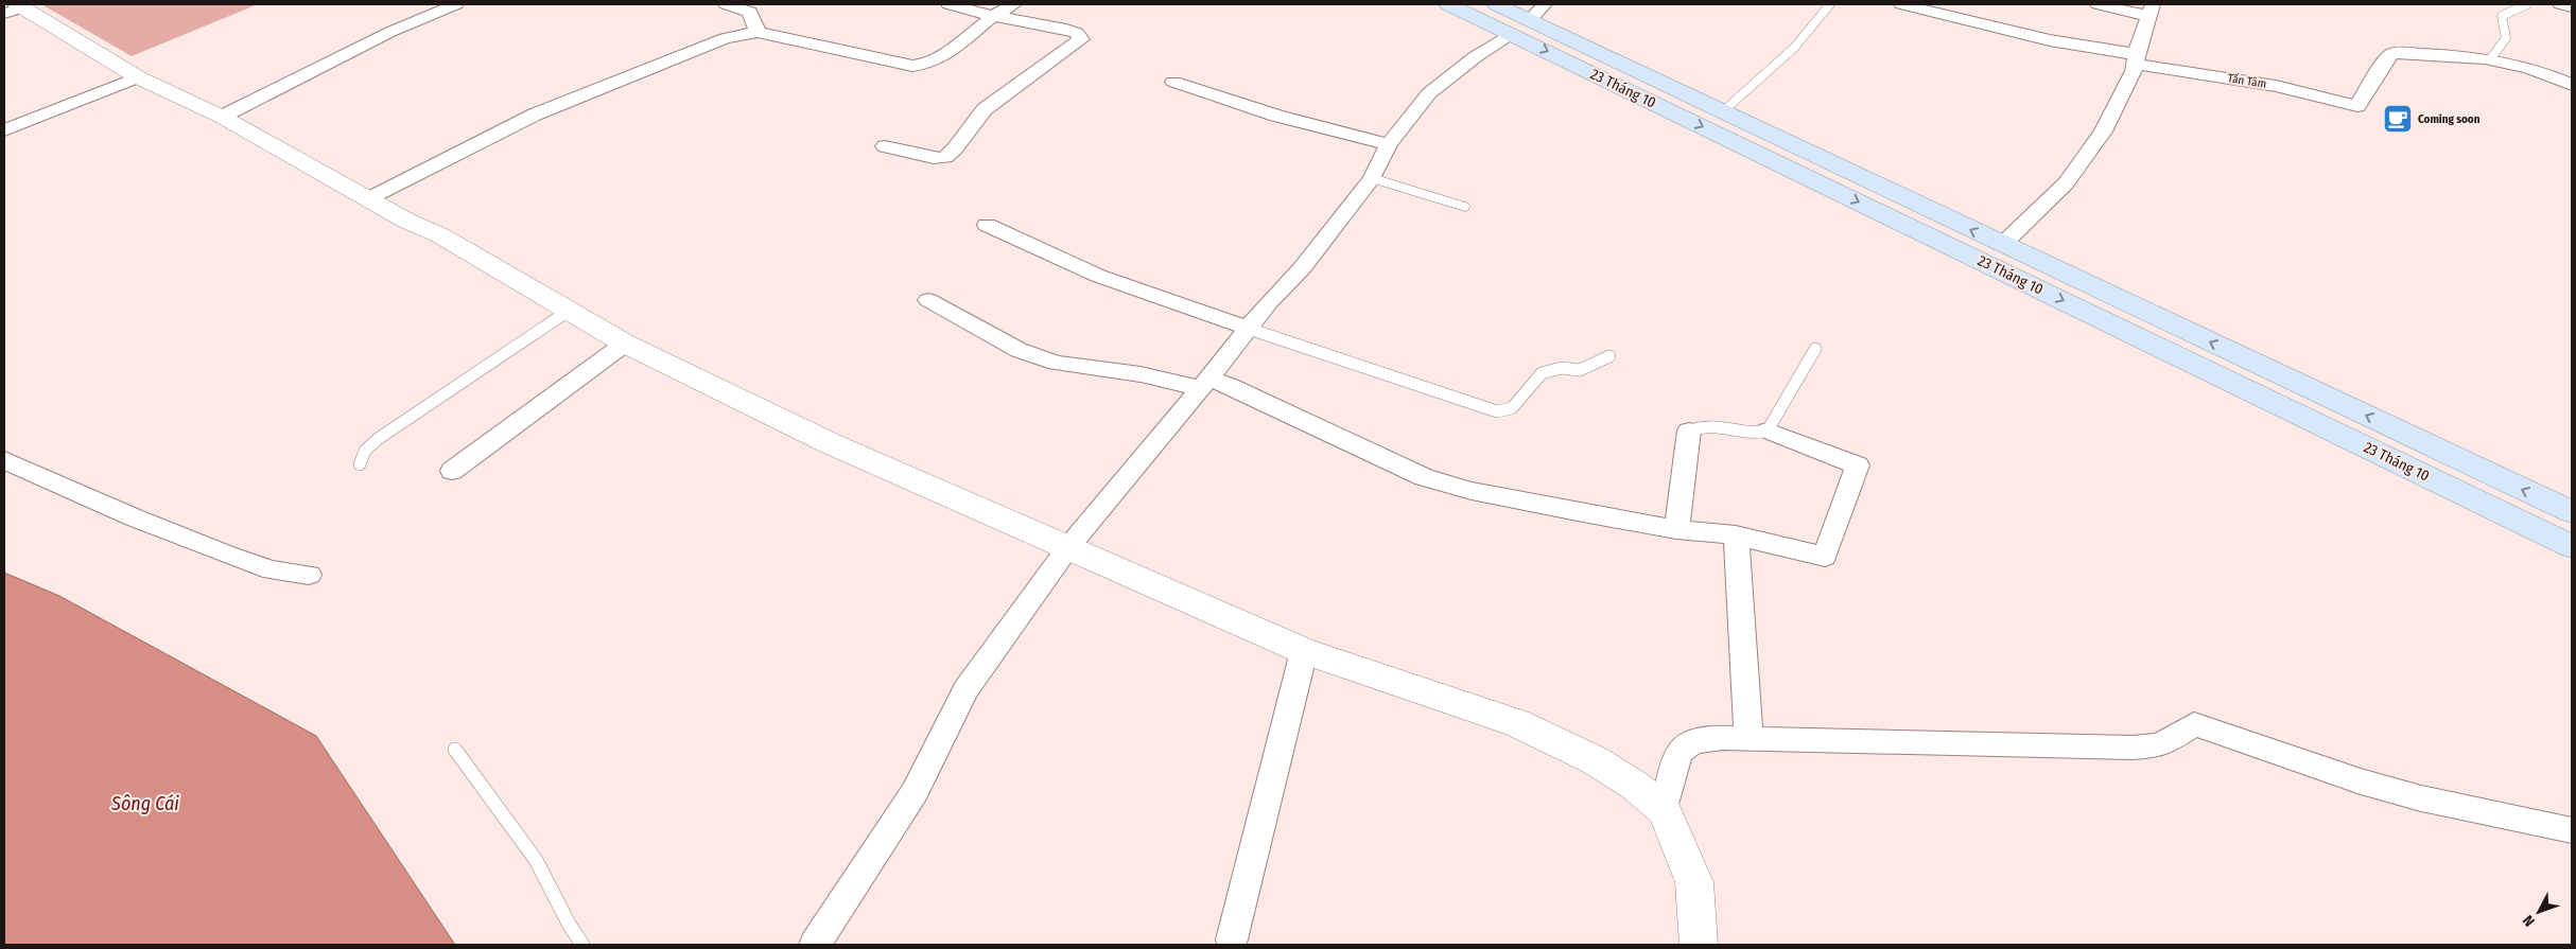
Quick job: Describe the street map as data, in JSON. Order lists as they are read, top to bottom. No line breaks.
{"streets":{"main road":["23 Tháng 10"],"street":["Tấn Tâm"]},"water":["Sông Cái"],"places":{"cafe":["Coming soon"]},"north":"bottom left"}
